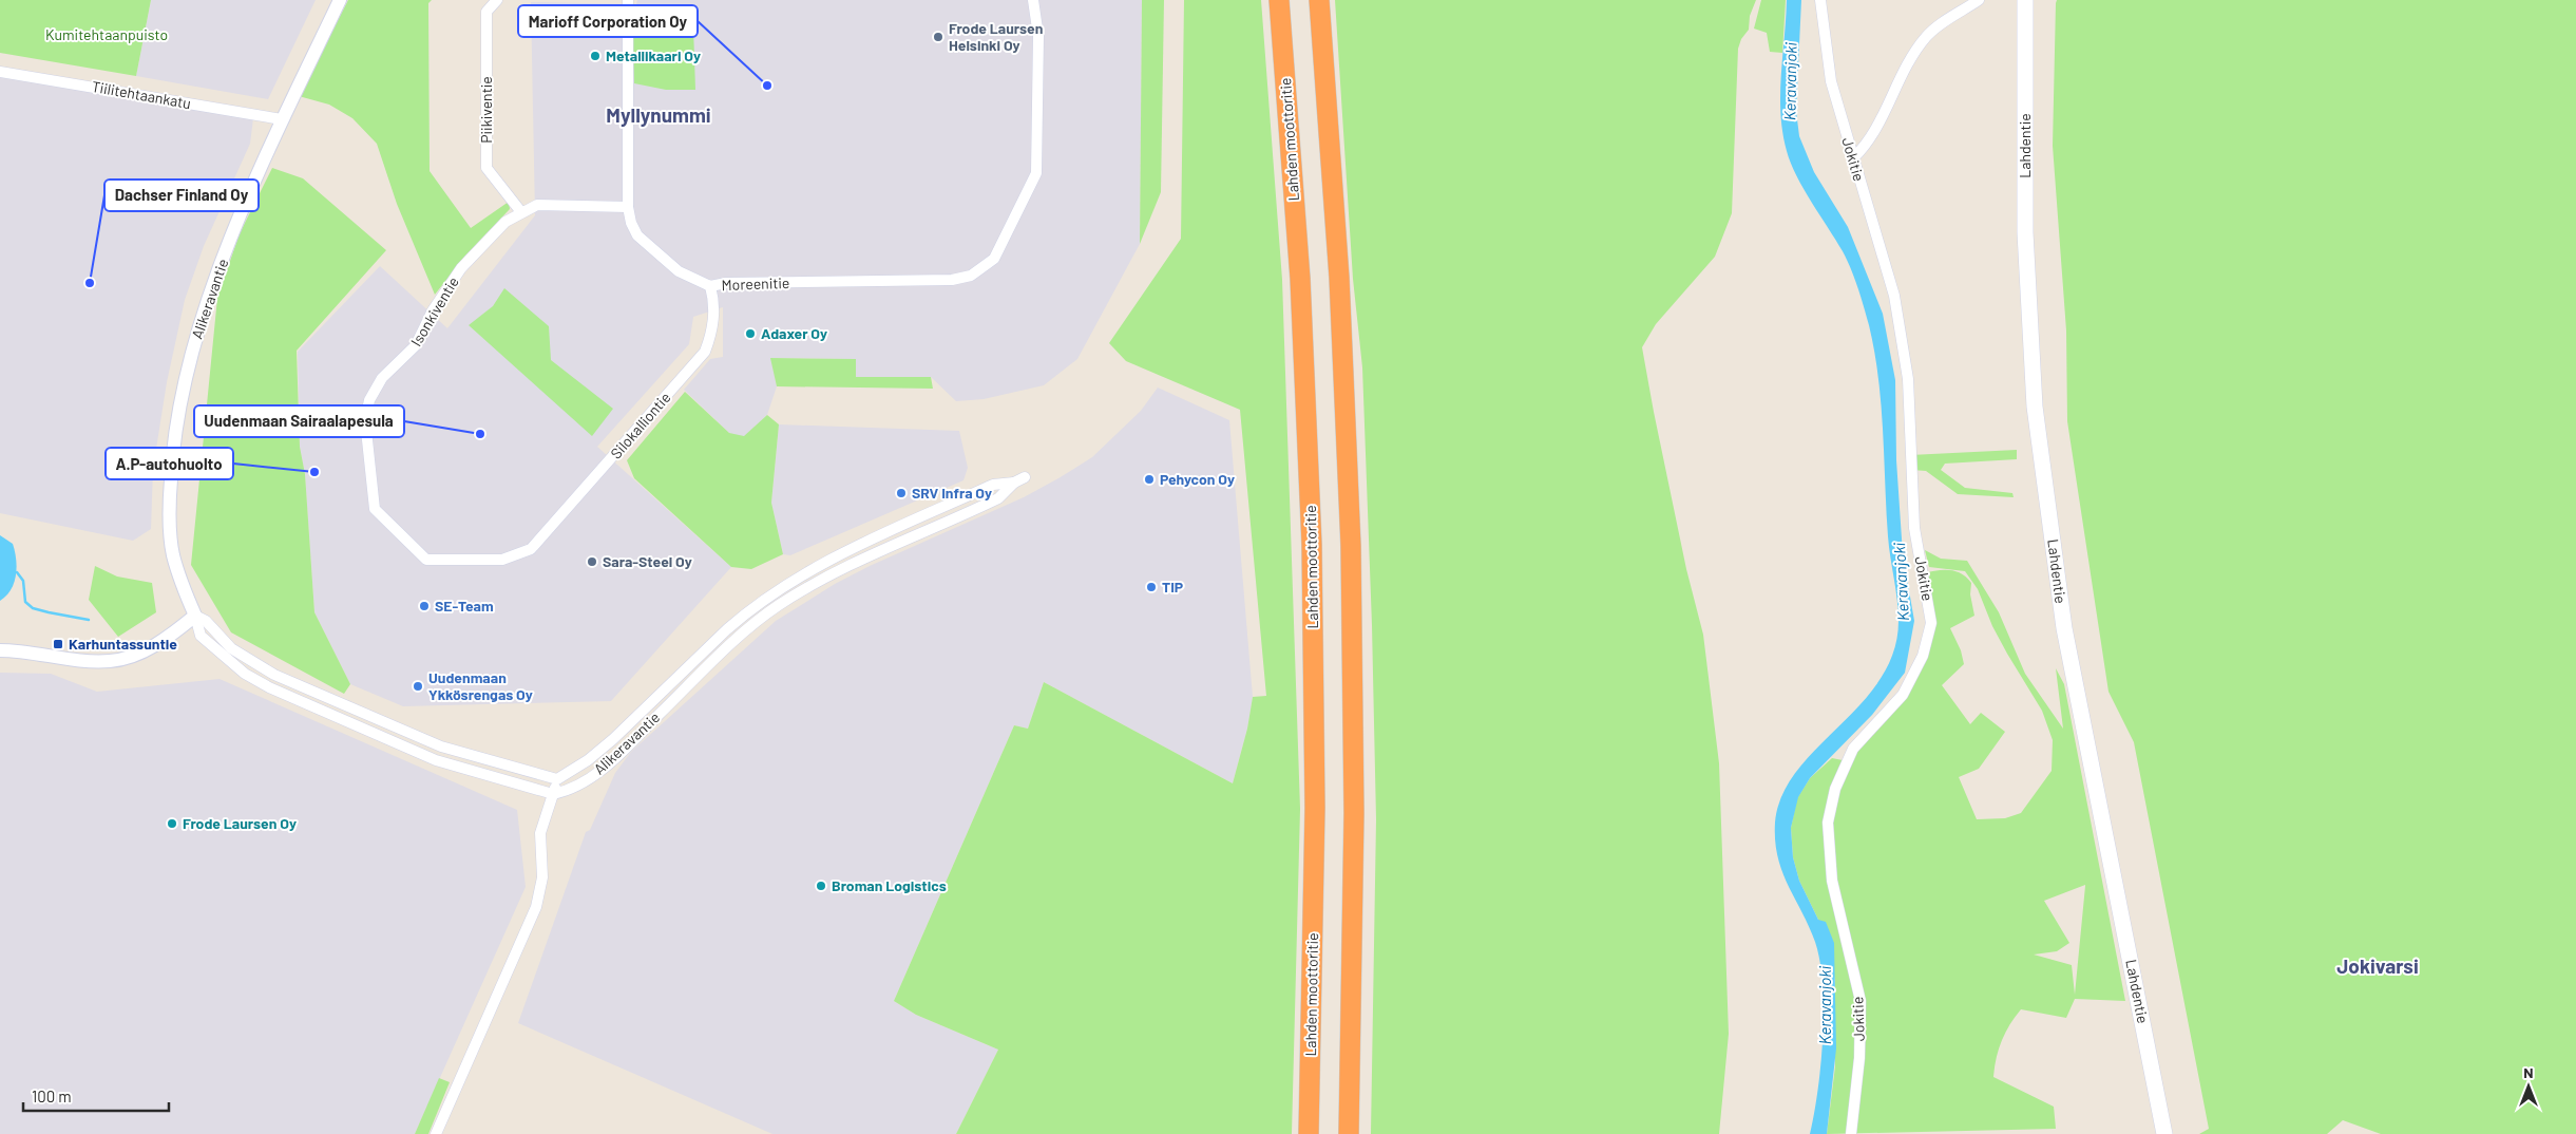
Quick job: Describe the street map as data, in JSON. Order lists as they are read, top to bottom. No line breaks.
{"streets":{"highway":["Lahden moottoritie"],"main road":["Lahdentie"],"street":["Tiilitehtaankatu","Piikiventie","Jokitie","Moreenitie","Alikeravantie","Isonkiventie","Silokalliontie"]},"crossings":[["Tiilitehtaankatu","Alikeravantie"],["Piikiventie","Isonkiventie"],["Moreenitie","Isonkiventie"],["Moreenitie","Silokalliontie"],["Isonkiventie","Silokalliontie"]],"districts":["Myllynummi","Jokivarsi"],"water":["Keravanjoki"],"parks":["Kumitehtaanpuisto"],"places":{"other":["Frode Laursen Helsinki Oy","Metallikaari Oy","Marioff Corporation Oy","Dachser Finland Oy","Adaxer Oy","Uudenmaan Sairaalapesula","A.P-autohuolto","Pehycon Oy","SRV Infra Oy","Sara-Steel Oy","TIP","SE-Team","Uudenmaan Ykkösrengas Oy","Frode Laursen Oy","Broman Logistics"],"transit":["Karhuntassuntie"]},"scale_bar":"100 m","north":"top"}
